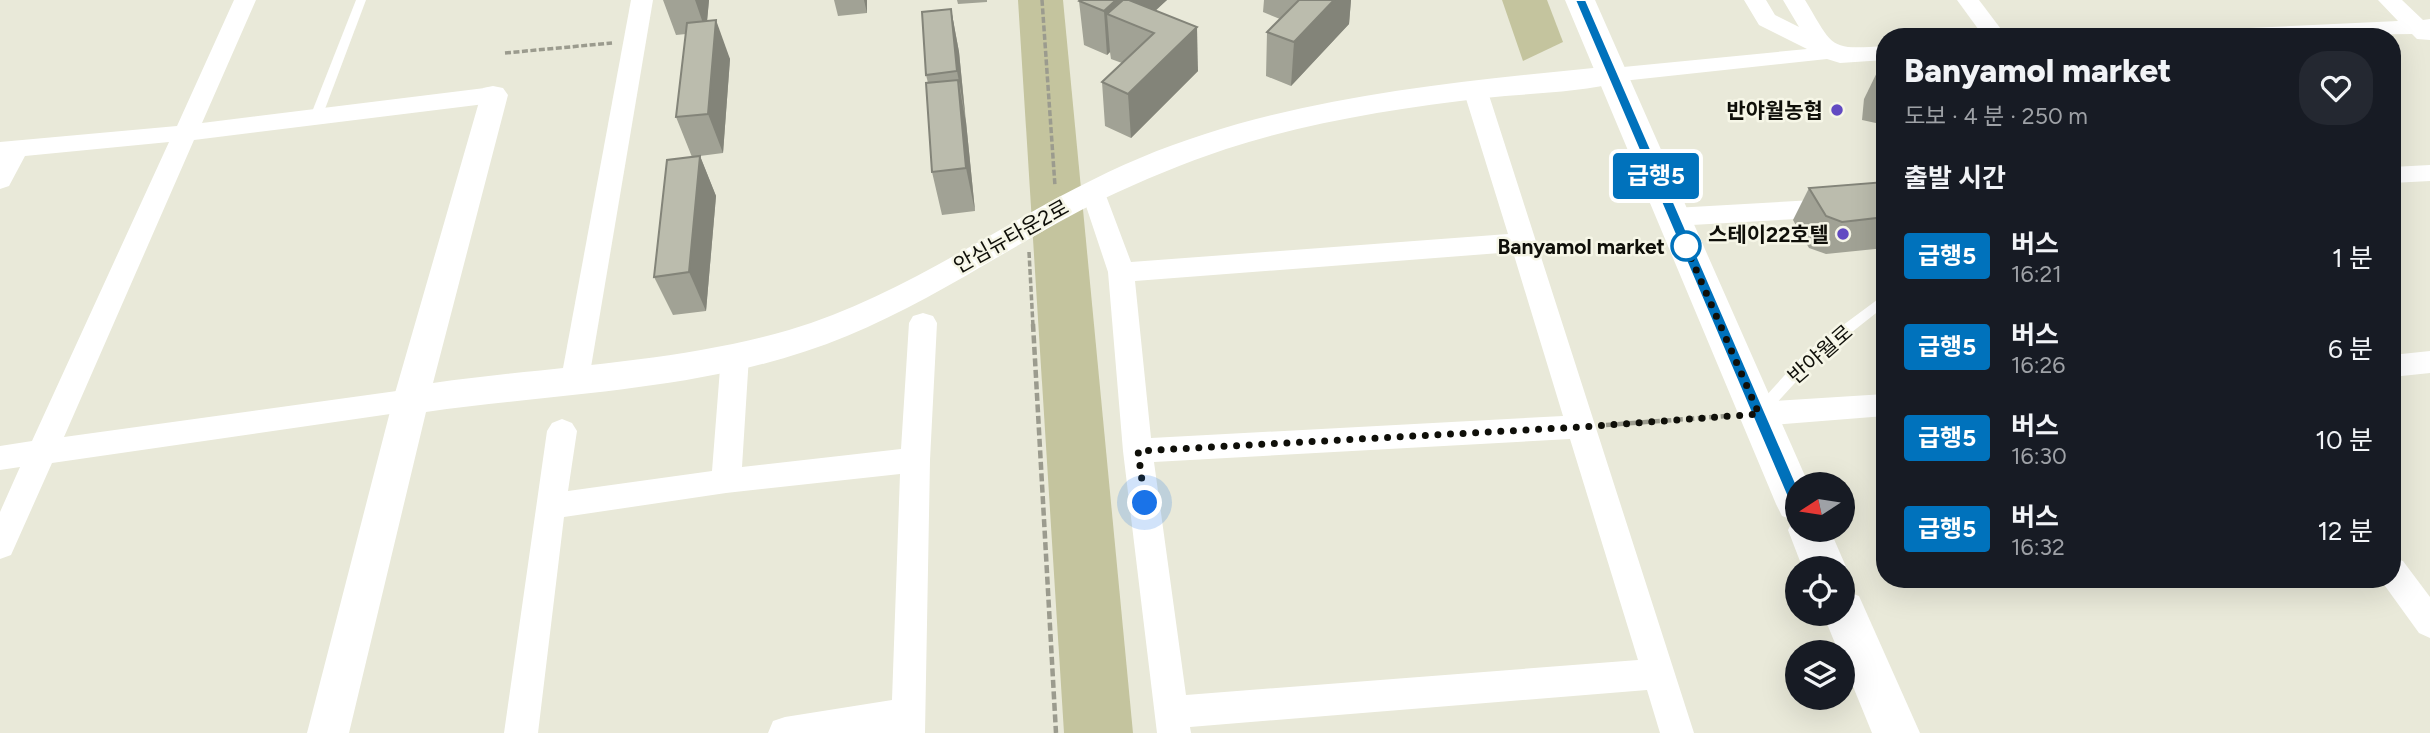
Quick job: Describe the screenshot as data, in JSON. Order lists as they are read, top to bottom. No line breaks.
{"streets":{"street":["안심뉴타운2로"],"lane":["반야월로"]},"places":["반야월농협","스테이22호텔","Banyamol market"],"lines":["bus line 급행5"],"north":"left","page":{"on_map":"급행5","heading":[["Banyamol market","도보 · 4 분 · 250 m"],"출발 시간"],"list":[{"mark":"급행5","name":"버스","note":"16:21","value":"1 분"},{"mark":"급행5","name":"버스","note":"16:26","value":"6 분"},{"mark":"급행5","name":"버스","note":"16:30","value":"10 분"},{"mark":"급행5","name":"버스","note":"16:32","value":"12 분"}]}}
